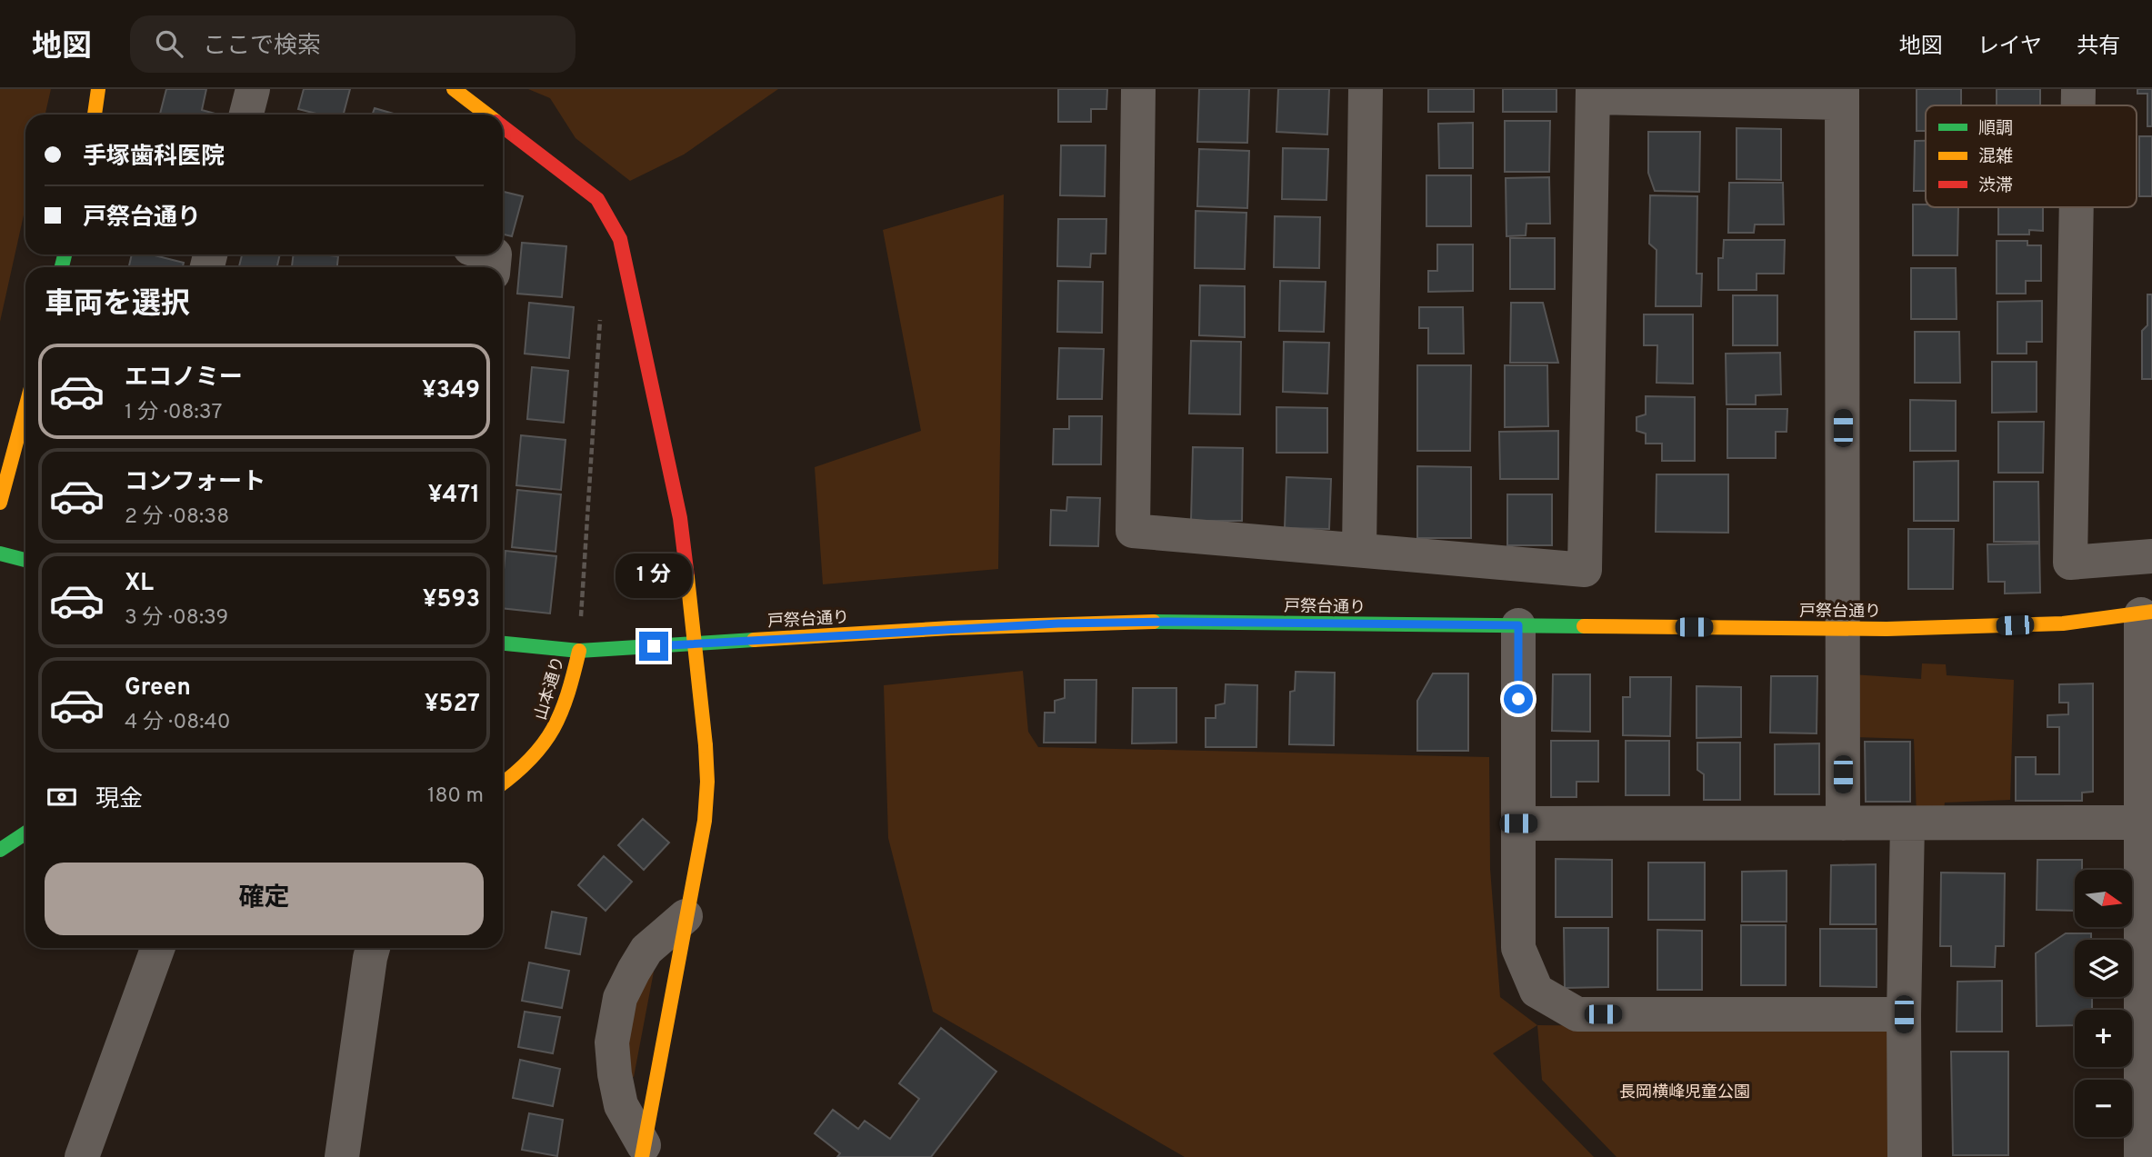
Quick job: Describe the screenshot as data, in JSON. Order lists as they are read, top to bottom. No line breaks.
{"streets":{"street":["戸祭台通り","山本通り"]},"crossings":[["戸祭台通り","山本通り"]],"parks":["長岡横峰児童公園"],"legend":["順調","混雑","渋滞"],"north":"right","page":{"header":"地図","search":"ここで検索","nav":["地図","レイヤ","共有"],"banner":["手塚歯科医院","戸祭台通り"],"heading":"車両を選択","list":[{"name":"エコノミー","note":"1 分 · 08:37","value":"¥349"},{"name":"コンフォート","note":"2 分 · 08:38","value":"¥471"},{"name":"XL","note":"3 分 · 08:39","value":"¥593"},{"name":"Green","note":"4 分 · 08:40","value":"¥527"}],"bubble":"1 分","pay":["現金","180 m"],"buttons":"確定","map_buttons":["+","−"]}}
